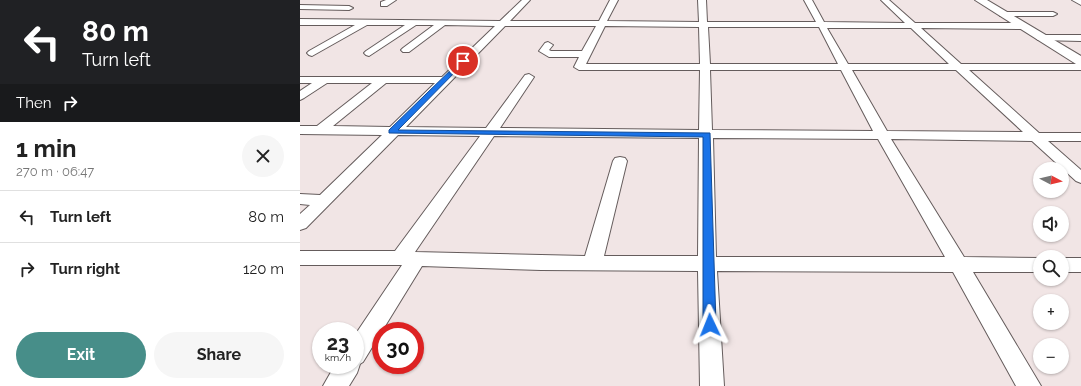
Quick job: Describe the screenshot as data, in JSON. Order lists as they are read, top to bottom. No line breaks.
{"north":"right","page":{"turn":["80 m","Turn left"],"then":"Then","heading":["1 min","270 m · 06:47"],"map_buttons":["+","−"],"list":[{"name":"Turn left","value":"80 m"},{"name":"Turn right","value":"120 m"}],"speed":"23 km/h","limit":"30","buttons":["Exit","Share"]}}
